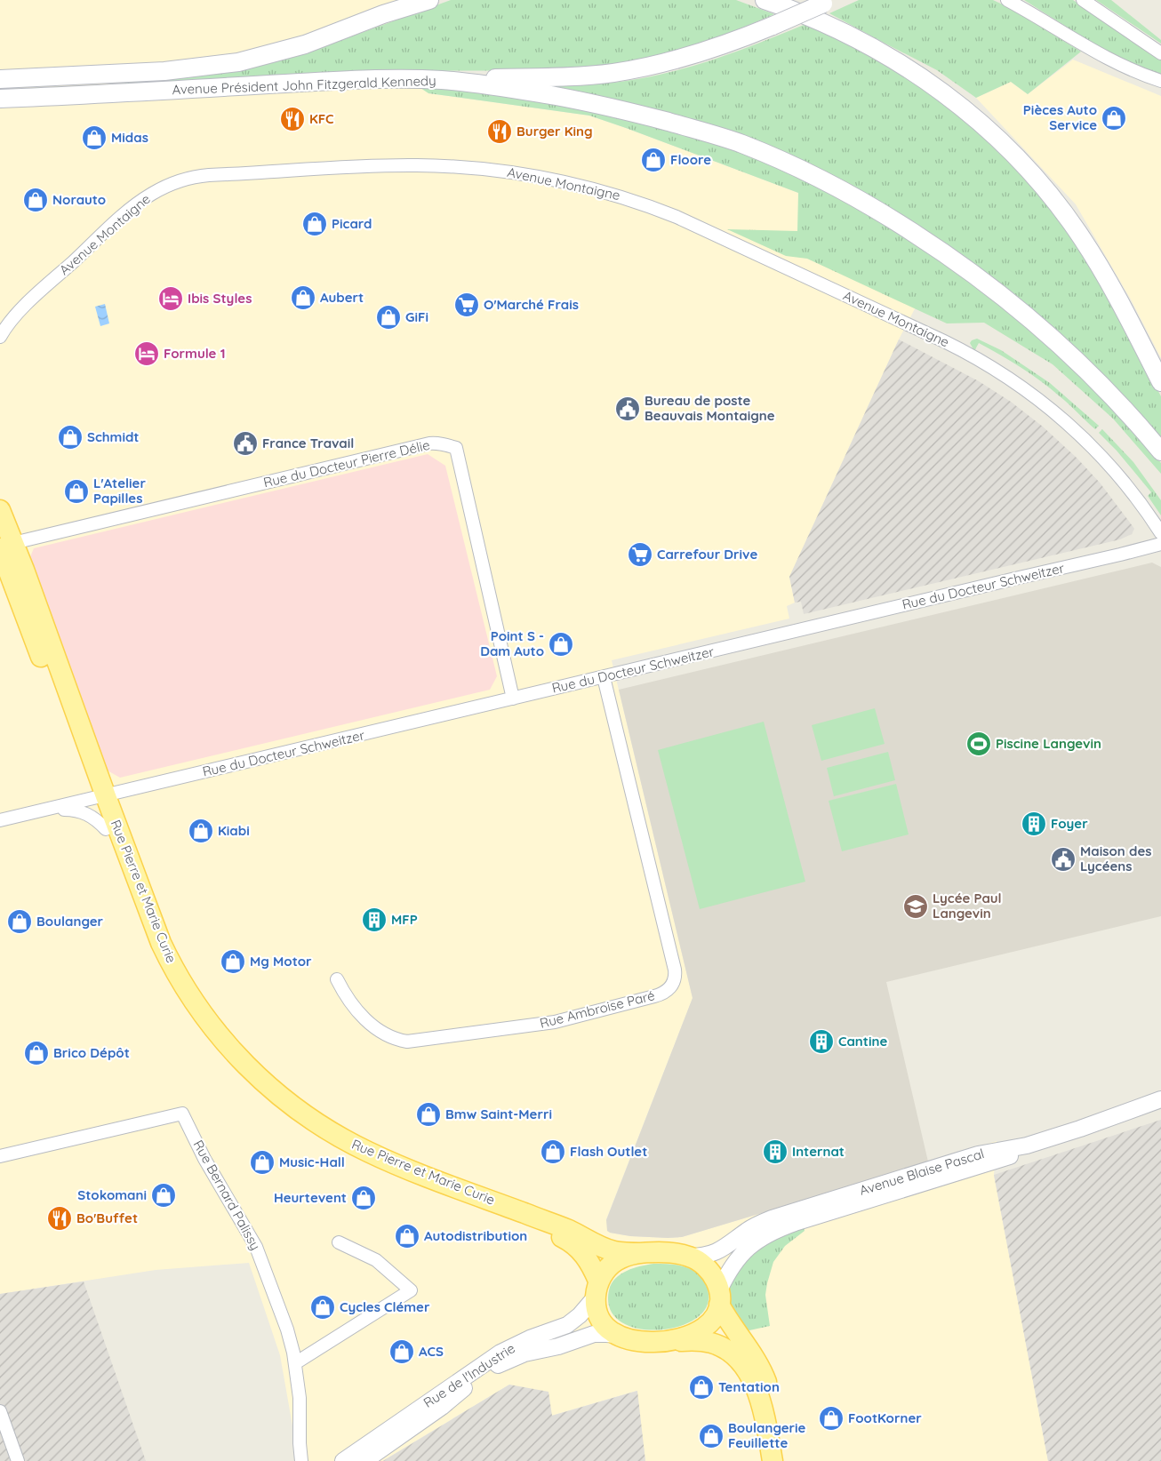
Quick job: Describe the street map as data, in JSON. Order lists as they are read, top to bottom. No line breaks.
{"streets":{"main road":["Avenue Président John Fitzgerald Kennedy","Rue Pierre et Marie Curie","Avenue Blaise Pascal"],"street":["Avenue Montaigne","Rue du Docteur Pierre Délie","Rue du Docteur Schweitzer","Rue Ambroise Paré","Rue Bernard Palissy","Rue de l'Industrie"]},"crossings":[["Rue du Docteur Pierre Délie","Rue du Docteur Schweitzer"],["Rue du Docteur Pierre Délie","Rue Pierre et Marie Curie"],["Rue du Docteur Schweitzer","Rue Pierre et Marie Curie"],["Rue du Docteur Schweitzer","Rue Ambroise Paré"],["Rue Pierre et Marie Curie","Avenue Blaise Pascal"],["Rue Pierre et Marie Curie","Rue de l'Industrie"],["Avenue Blaise Pascal","Rue de l'Industrie"]],"places":{"shop":["Pièces Auto Service","Midas","Floore","Norauto","Picard","Aubert","GiFi","Schmidt","L'Atelier Papilles","Point S - Dam Auto","Kiabi","Boulanger","Mg Motor","Brico Dépôt","Bmw Saint-Merri","Flash Outlet","Music-Hall","Stokomani","Heurtevent","Autodistribution","Cycles Clémer","ACS","Tentation","FootKorner","Boulangerie Feuillette"],"restaurant":["KFC","Burger King","Bo'Buffet"],"hotel":["Ibis Styles","Formule 1"],"supermarket":["O'Marché Frais","Carrefour Drive"],"public building":["Bureau de poste Beauvais Montaigne","France Travail","Maison des Lycéens"],"sports":["Piscine Langevin"],"building":["Foyer","MFP","Cantine","Internat"],"school or university":["Lycée Paul Langevin"]}}
